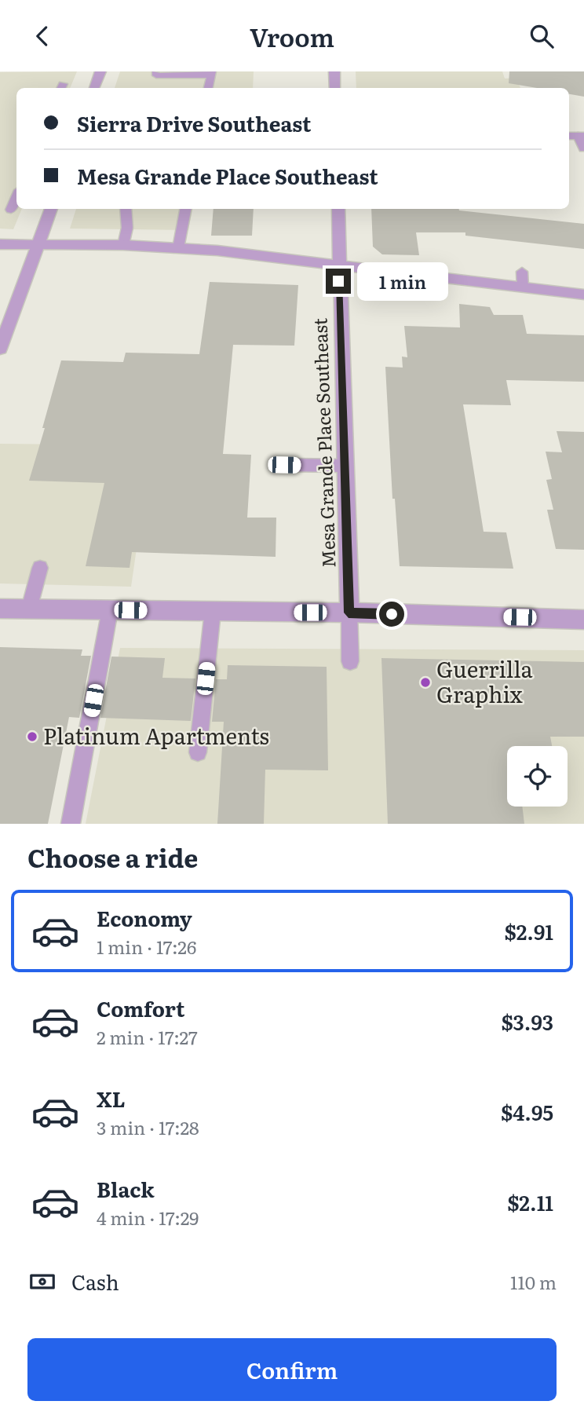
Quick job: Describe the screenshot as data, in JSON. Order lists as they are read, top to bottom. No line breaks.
{"streets":{"street":["Mesa Grande Place Southeast"]},"places":["Guerrilla Graphix","Platinum Apartments"],"page":{"header":"Vroom","banner":["Sierra Drive Southeast","Mesa Grande Place Southeast"],"bubble":"1 min","heading":"Choose a ride","list":[{"name":"Economy","note":"1 min · 17:26","value":"$2.91"},{"name":"Comfort","note":"2 min · 17:27","value":"$3.93"},{"name":"XL","note":"3 min · 17:28","value":"$4.95"},{"name":"Black","note":"4 min · 17:29","value":"$2.11"}],"pay":["Cash","110 m"],"buttons":"Confirm"}}
